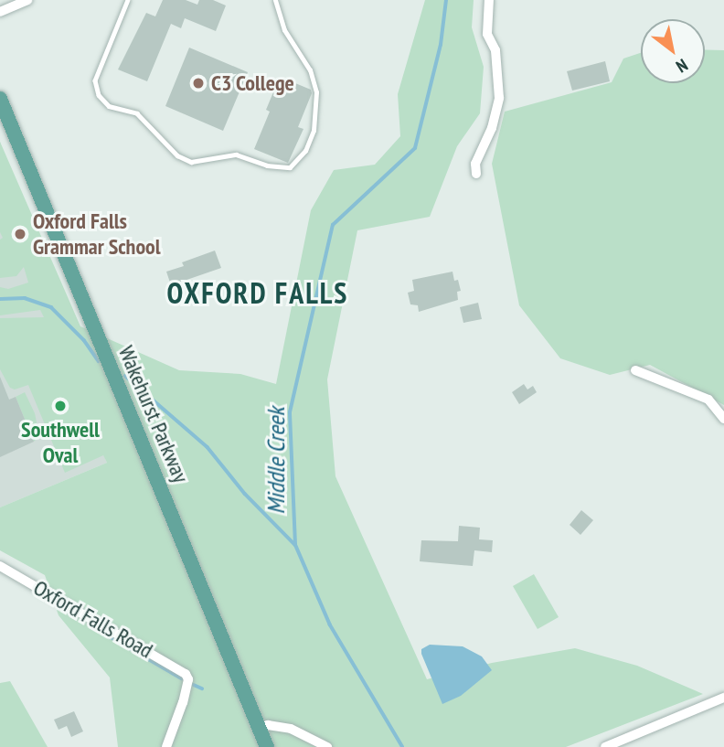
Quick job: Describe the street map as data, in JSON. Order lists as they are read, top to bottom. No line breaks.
{"streets":{"main road":["Wakehurst Parkway"],"street":["Oxford Falls Road"]},"districts":["OXFORD FALLS"],"water":["Middle Creek"],"places":["C3 College","Oxford Falls Grammar School","Southwell Oval"],"north":"bottom right"}
